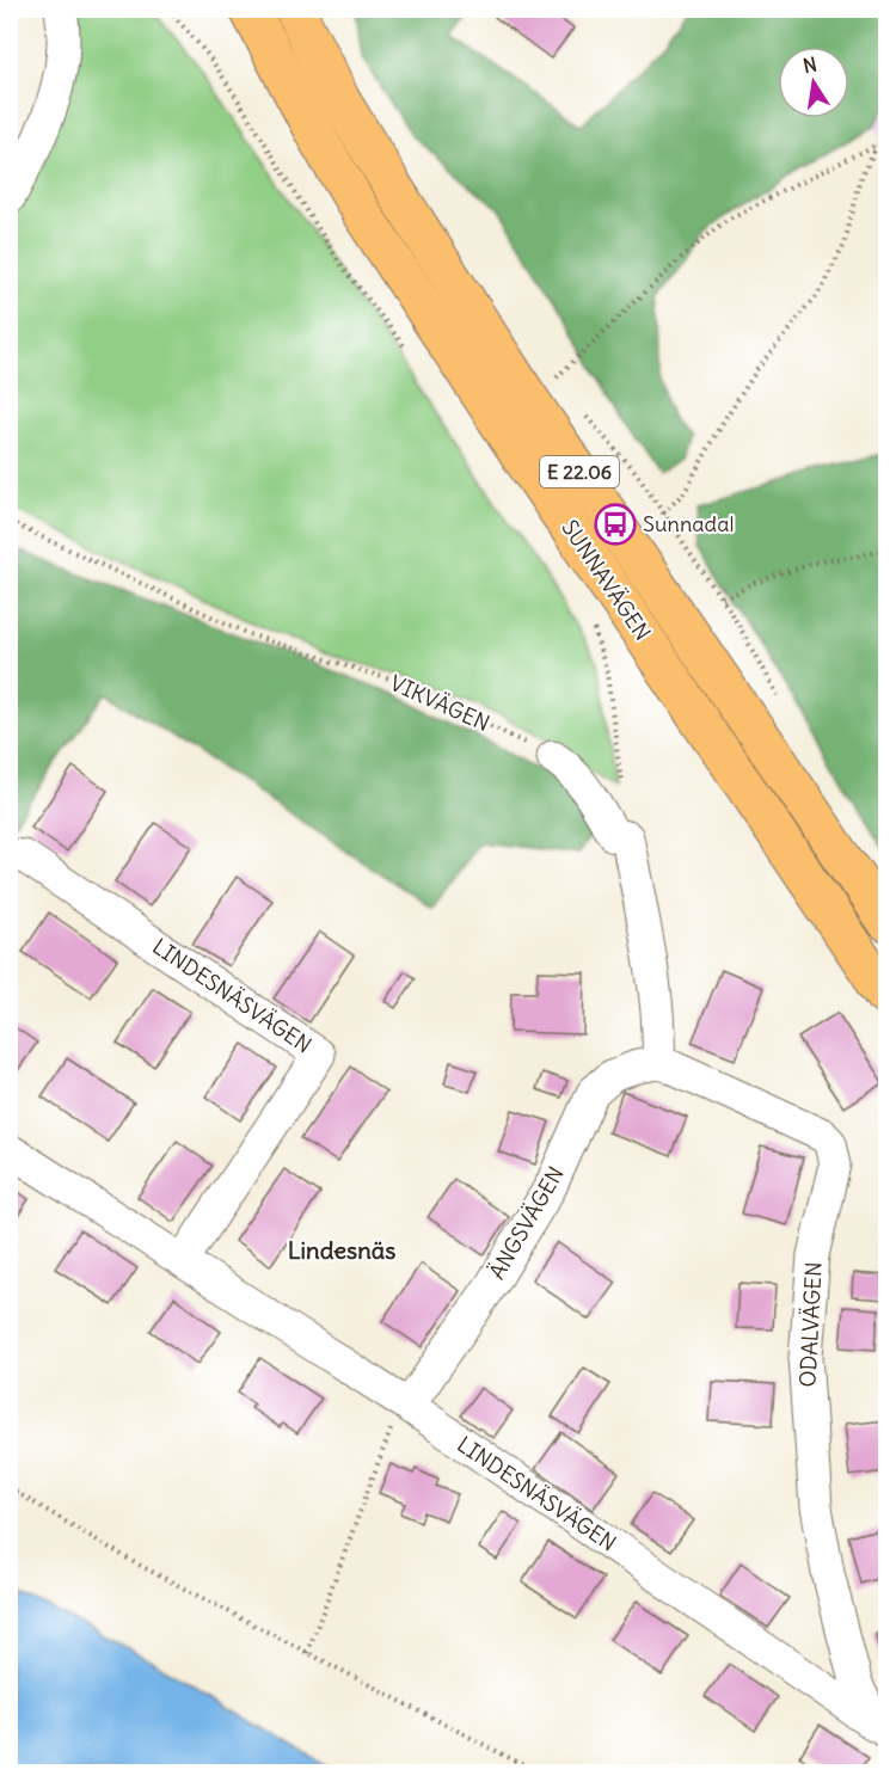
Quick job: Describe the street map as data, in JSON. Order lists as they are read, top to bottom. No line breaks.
{"streets":{"highway":["E 22.06","SUNNAVÄGEN"],"street":["LINDESNÄSVÄGEN","ÄNGSVÄGEN","ODALVÄGEN"],"path":["VIKVÄGEN"]},"crossings":[["LINDESNÄSVÄGEN","ÄNGSVÄGEN"],["LINDESNÄSVÄGEN","ODALVÄGEN"],["ÄNGSVÄGEN","ODALVÄGEN"]],"districts":["Lindesnäs"],"places":{"bus stop":["Sunnadal"]},"north":"top"}
